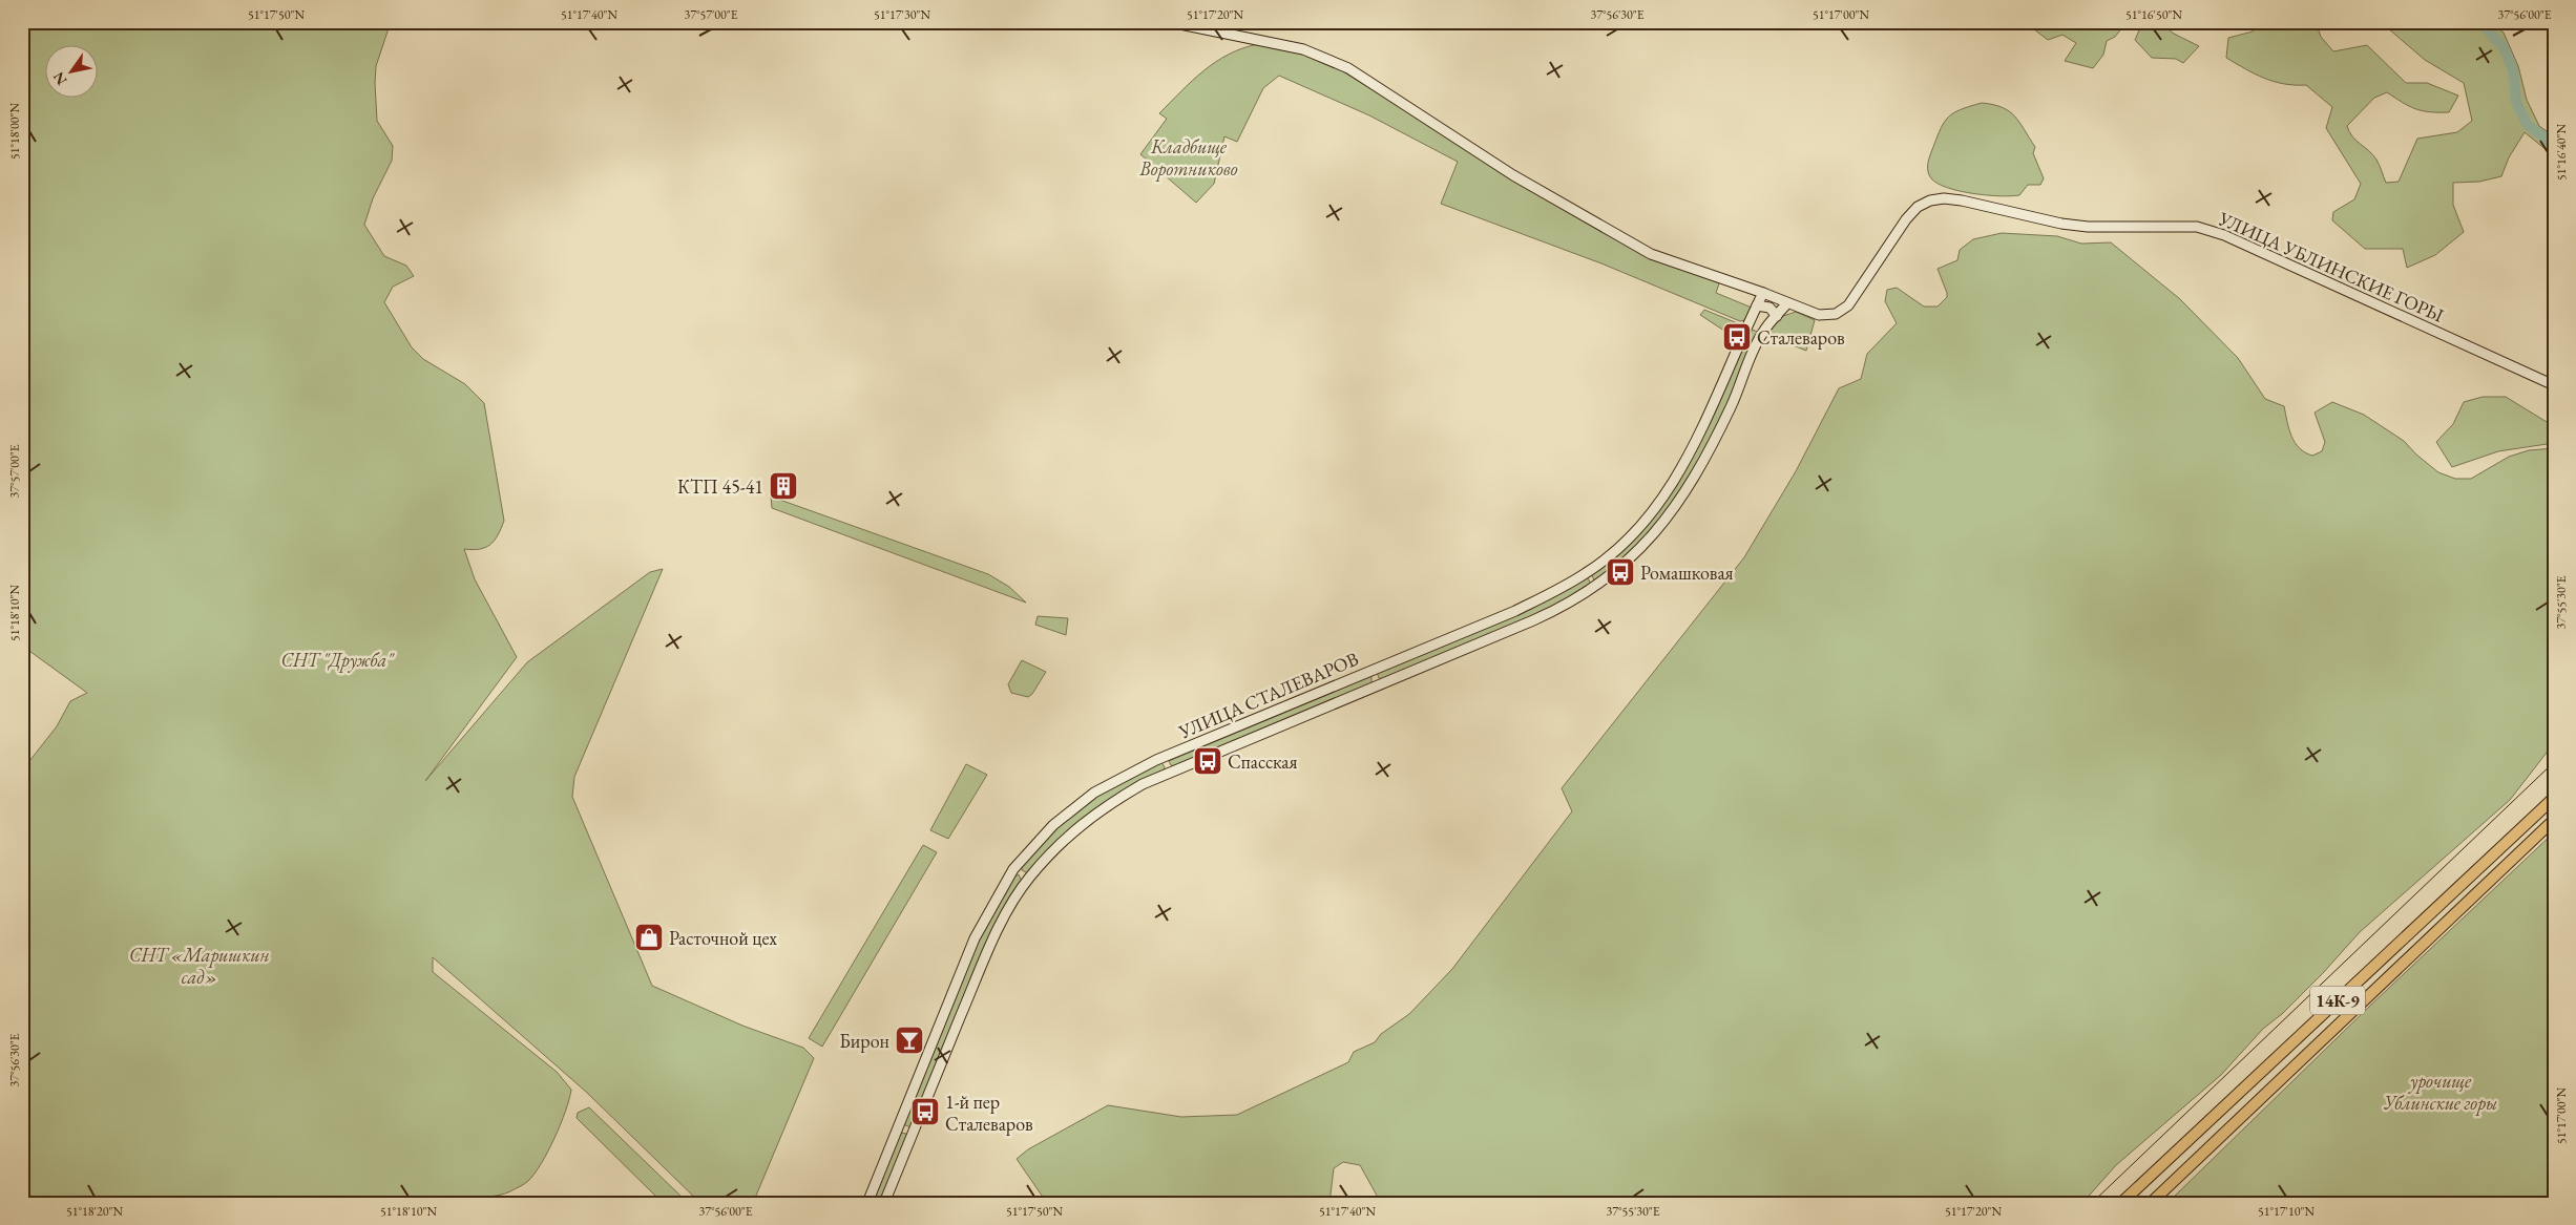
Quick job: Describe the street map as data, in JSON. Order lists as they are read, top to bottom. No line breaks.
{"streets":{"main road":["УЛИЦА УБЛИНСКИЕ ГОРЫ","УЛИЦА СТАЛЕВАРОВ","14К-9"]},"crossings":[["УЛИЦА УБЛИНСКИЕ ГОРЫ","УЛИЦА СТАЛЕВАРОВ"]],"parks":["Кладбище Воротниково","СНТ \"Дружба\"","СНТ «Маришкин сад»","урочище Ублинские горы"],"places":{"bus stop":["Сталеваров","Ромашковая","Спасская","1-й пер Сталеваров"],"building":["КТП 45-41"],"shop":["Расточной цех"],"bar":["Бирон"]},"north":"bottom left","coordinates":["51°17'50\"N","51°17'40\"N","37°57'00\"E","51°17'30\"N","51°17'20\"N","37°56'30\"E","51°17'00\"N","51°16'50\"N","37°56'00\"E","51°18'00\"N","51°16'40\"N","37°55'30\"E","51°18'10\"N","51°18'20\"N","51°17'10\"N"]}
